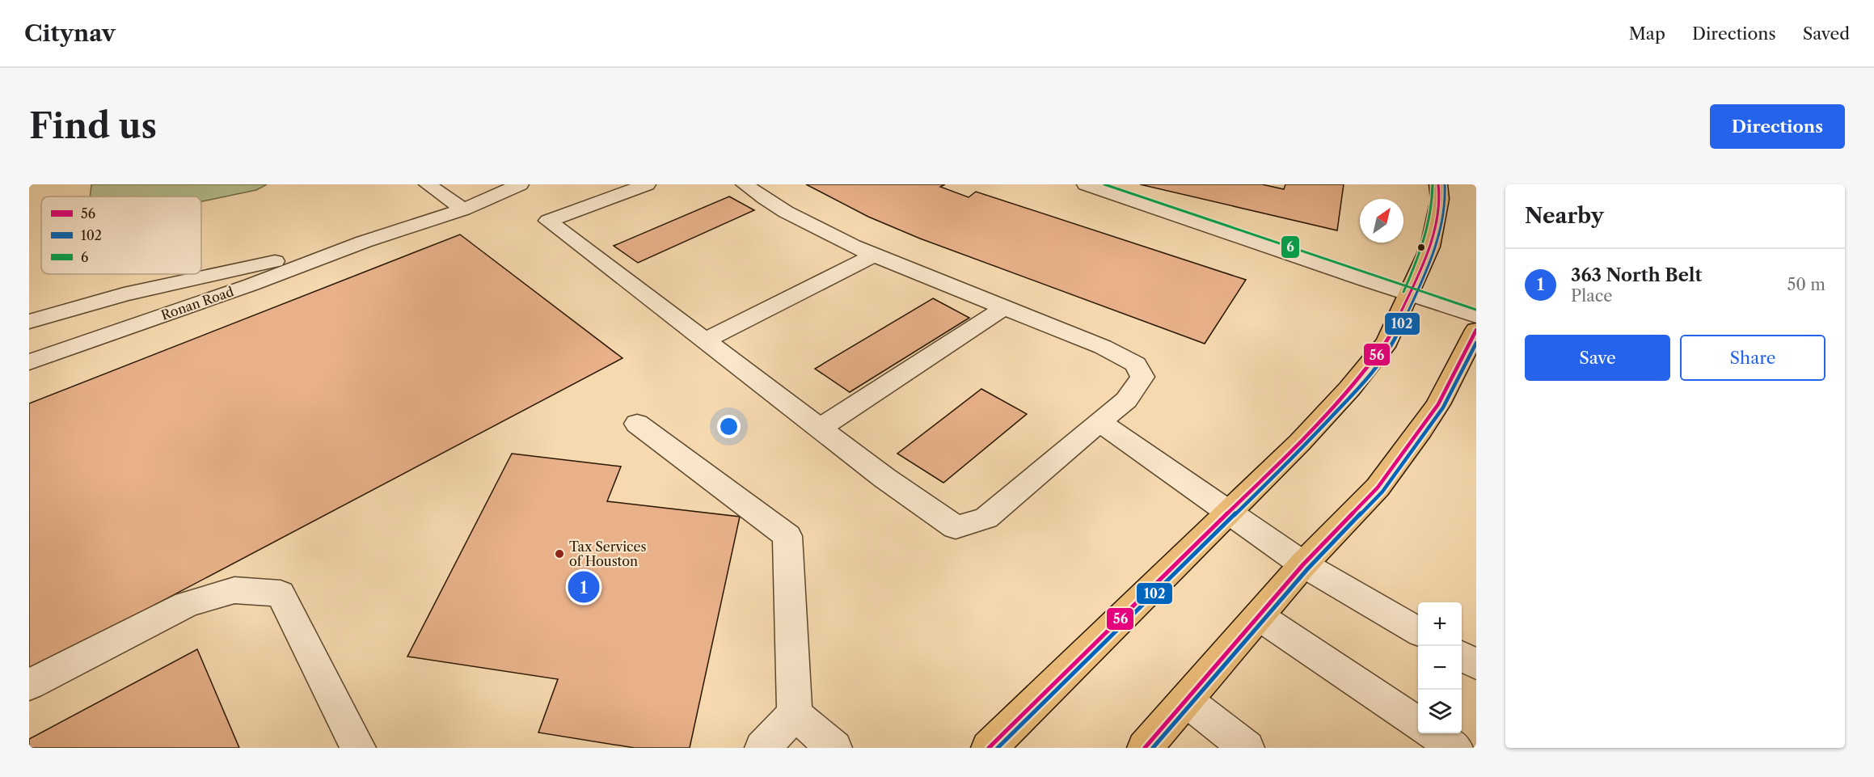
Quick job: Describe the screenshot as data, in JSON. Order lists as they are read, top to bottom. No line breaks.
{"streets":{"street":["Ronan Road"]},"places":["Tax Services of Houston"],"lines":["transit line 56","transit line 102","transit line 6"],"legend":["56","102","6"],"north":"top right","page":{"header":"Citynav","nav":["Map","Directions","Saved"],"buttons":["Directions",["Save","Share"]],"title":"Find us","heading":"Nearby","list":[{"mark":"1","name":"363 North Belt","note":"Place","value":"50 m"}],"pins":"1","map_buttons":["+","−"]}}
